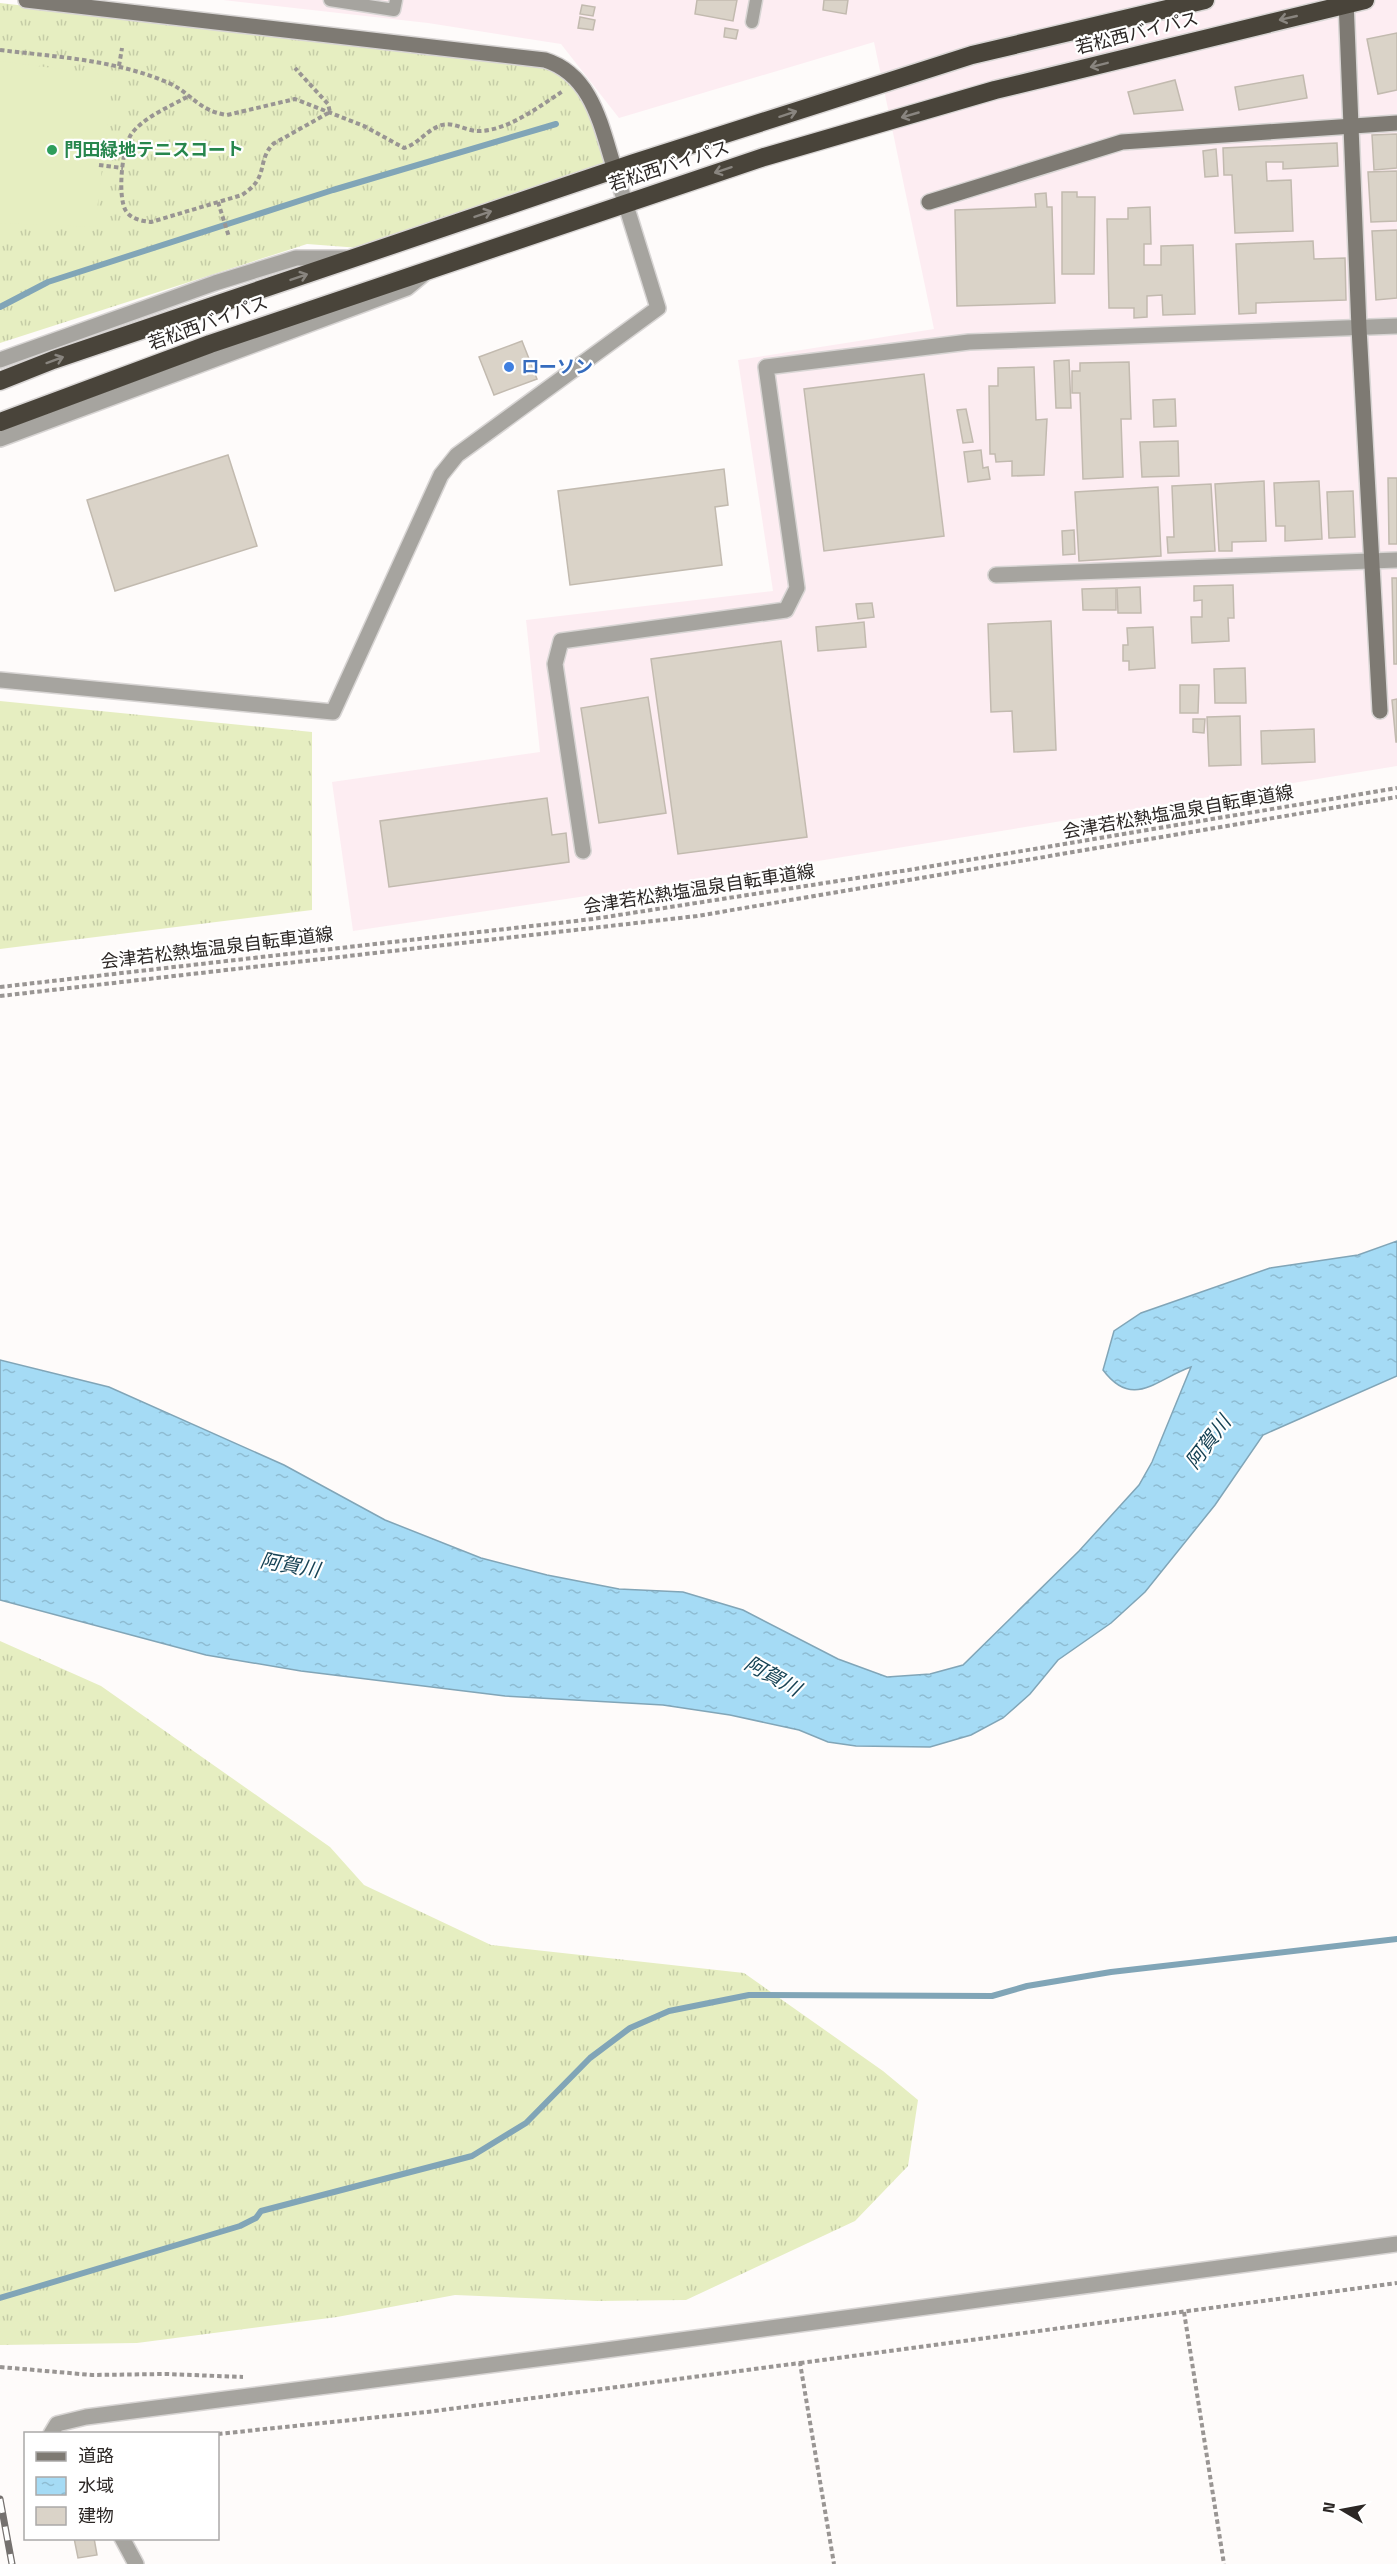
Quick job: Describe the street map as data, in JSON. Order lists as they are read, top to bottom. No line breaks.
{"streets":{"highway":["若松西バイパス"],"path":["会津若松熱塩温泉自転車道線"]},"water":["阿賀川"],"places":["門田緑地テニスコート","ローソン"],"legend":["道路","水域","建物"],"north":"left"}
